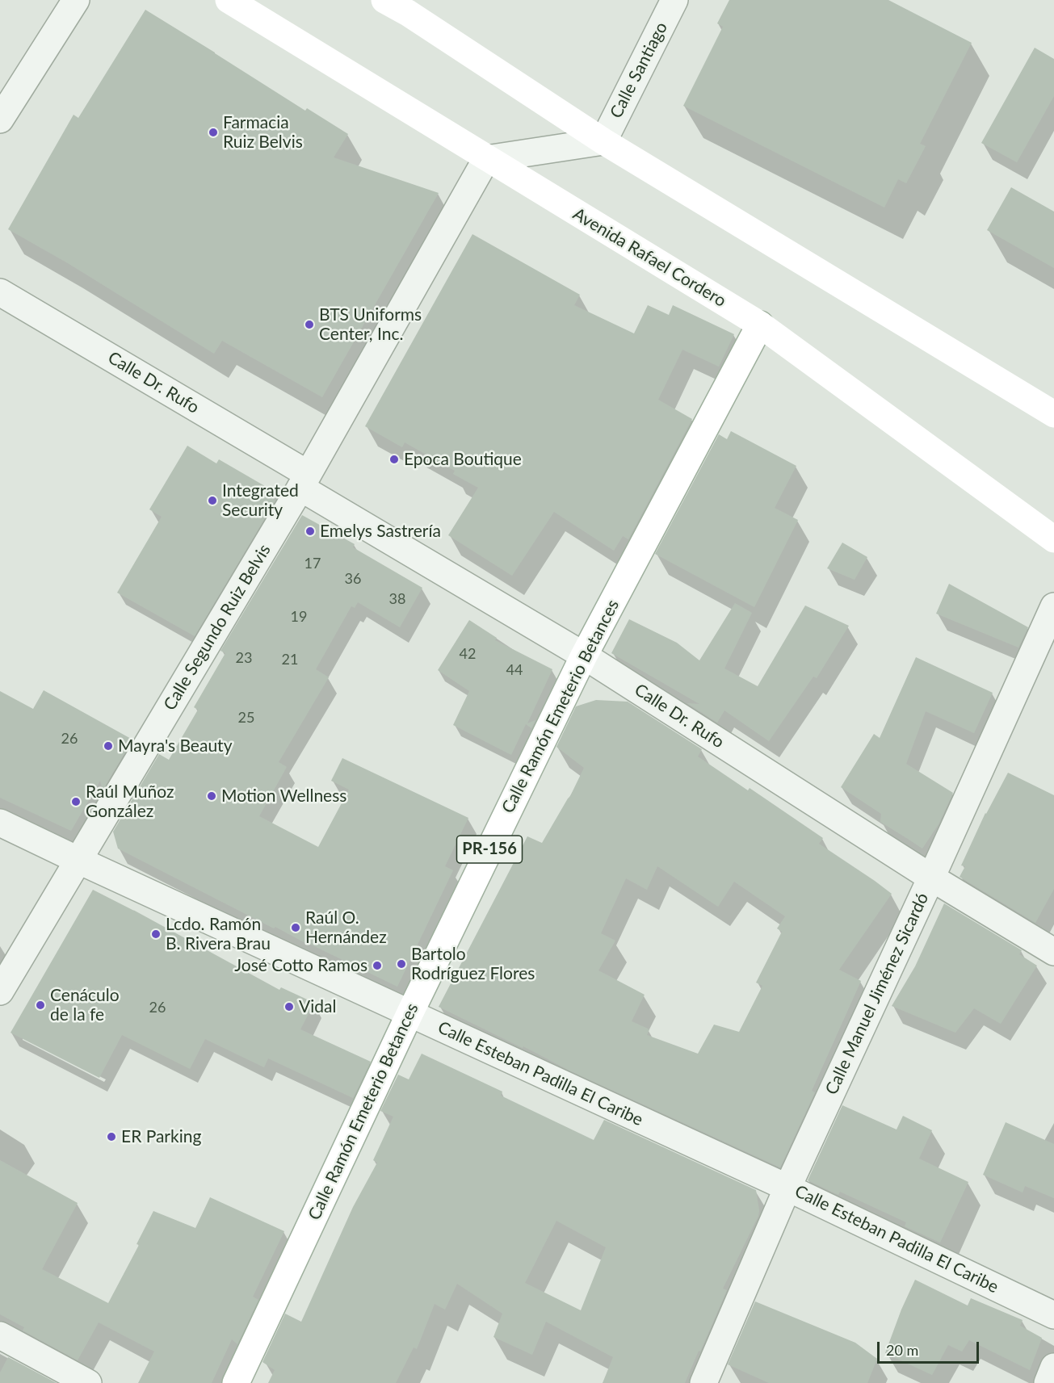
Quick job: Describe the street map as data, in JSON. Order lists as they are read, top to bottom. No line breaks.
{"streets":{"main road":["Avenida Rafael Cordero","Calle Ramón Emeterio Betances","PR-156"],"street":["Calle Santiago","Calle Dr. Rufo","Calle Segundo Ruiz Belvis","Calle Manuel Jiménez Sicardó","Calle Esteban Padilla El Caribe"]},"crossings":[["Avenida Rafael Cordero","Calle Segundo Ruiz Belvis"],["Avenida Rafael Cordero","Calle Ramón Emeterio Betances"],["Calle Dr. Rufo","Calle Segundo Ruiz Belvis"],["Calle Dr. Rufo","Calle Ramón Emeterio Betances"],["Calle Dr. Rufo","Calle Manuel Jiménez Sicardó"],["Calle Segundo Ruiz Belvis","Calle Esteban Padilla El Caribe"],["Calle Ramón Emeterio Betances","Calle Esteban Padilla El Caribe"],["Calle Manuel Jiménez Sicardó","Calle Esteban Padilla El Caribe"]],"places":["Farmacia Ruiz Belvis","BTS Uniforms Center, Inc.","Epoca Boutique","Integrated Security","Emelys Sastrería","Mayra's Beauty","Motion Wellness","Raúl Muñoz González","Raúl O. Hernández","Lcdo. Ramón B. Rivera Brau","Bartolo Rodríguez Flores","José Cotto Ramos","Cenáculo de la fe","Vidal","ER Parking"],"house_numbers":["17","36","38","19","42","23","21","44","25","26","26"],"scale_bar":"20 m"}
